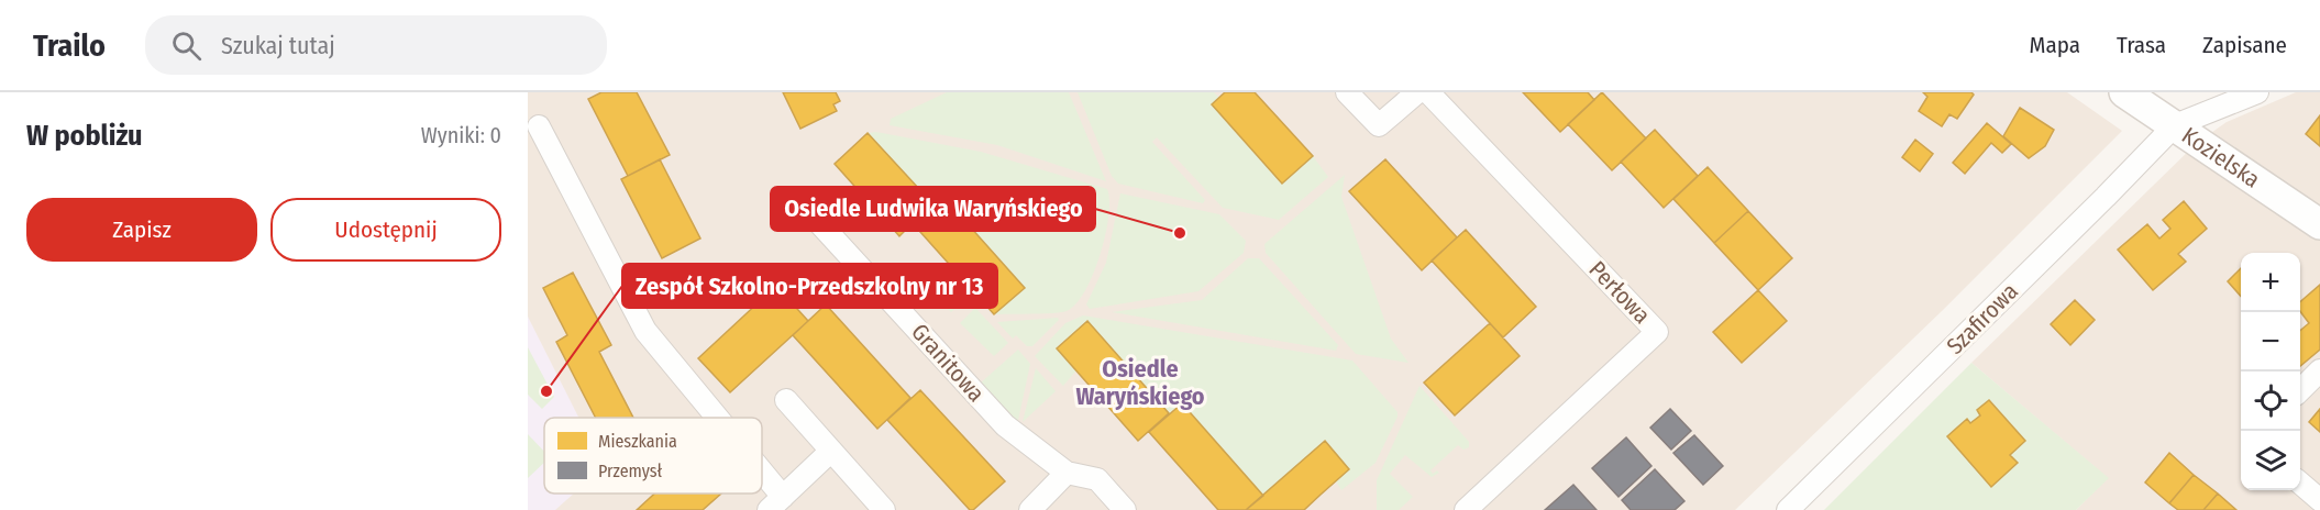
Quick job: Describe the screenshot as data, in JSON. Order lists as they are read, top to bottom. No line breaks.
{"streets":{"street":["Kozielska","Perłowa","Szafirowa","Granitowa"]},"crossings":[["Kozielska","Szafirowa"]],"districts":["Osiedle Waryńskiego"],"places":["Osiedle Ludwika Waryńskiego","Zespół Szkolno-Przedszkolny nr 13"],"legend":["Mieszkania","Przemysł"],"page":{"header":"Trailo","search":"Szukaj tutaj","nav":["Mapa","Trasa","Zapisane"],"heading":["W pobliżu","Wyniki: 0"],"buttons":["Zapisz","Udostępnij"],"map_buttons":["+","−"]}}
